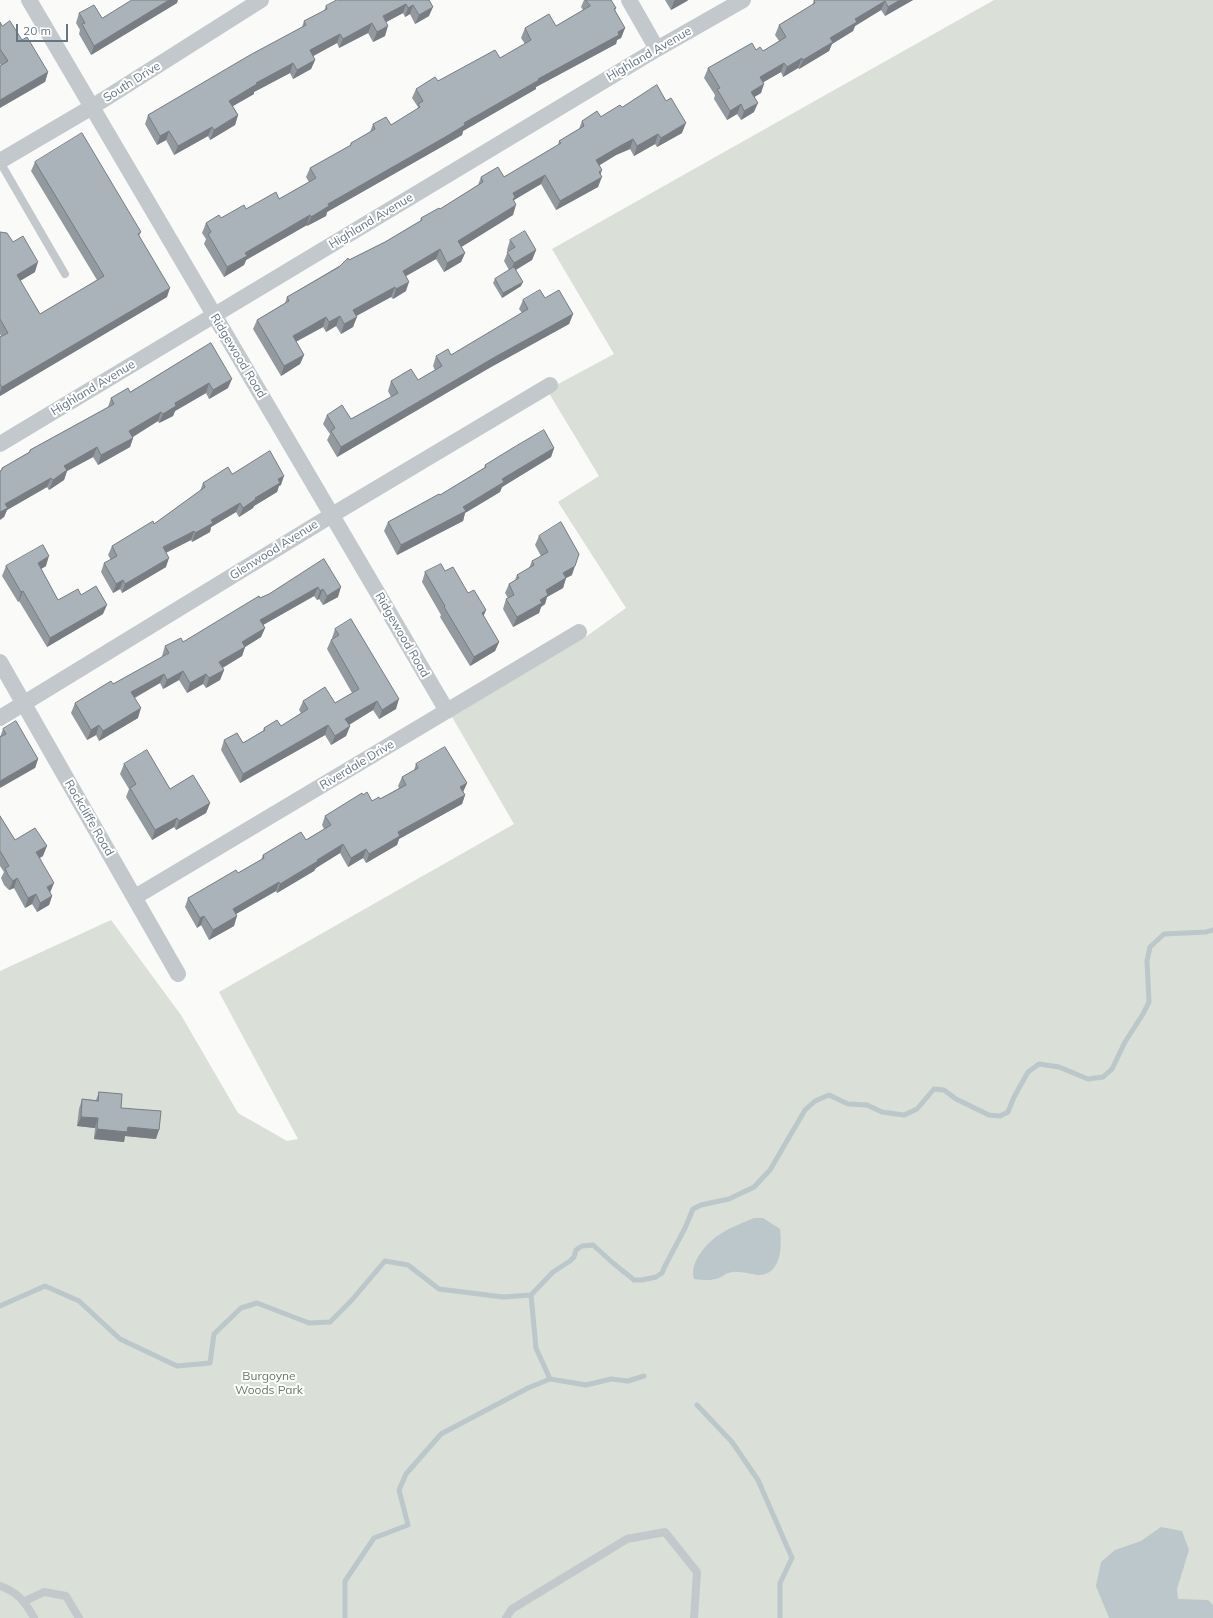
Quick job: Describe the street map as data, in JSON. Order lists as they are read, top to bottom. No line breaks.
{"streets":{"street":["Highland Avenue","South Drive","Ridgewood Road","Glenwood Avenue","Riverdale Drive","Rockcliffe Road"]},"crossings":[["Highland Avenue","Ridgewood Road"],["South Drive","Ridgewood Road"],["Ridgewood Road","Glenwood Avenue"],["Ridgewood Road","Riverdale Drive"],["Glenwood Avenue","Rockcliffe Road"],["Riverdale Drive","Rockcliffe Road"]],"parks":["Burgoyne Woods Park"],"scale_bar":"20 m"}
